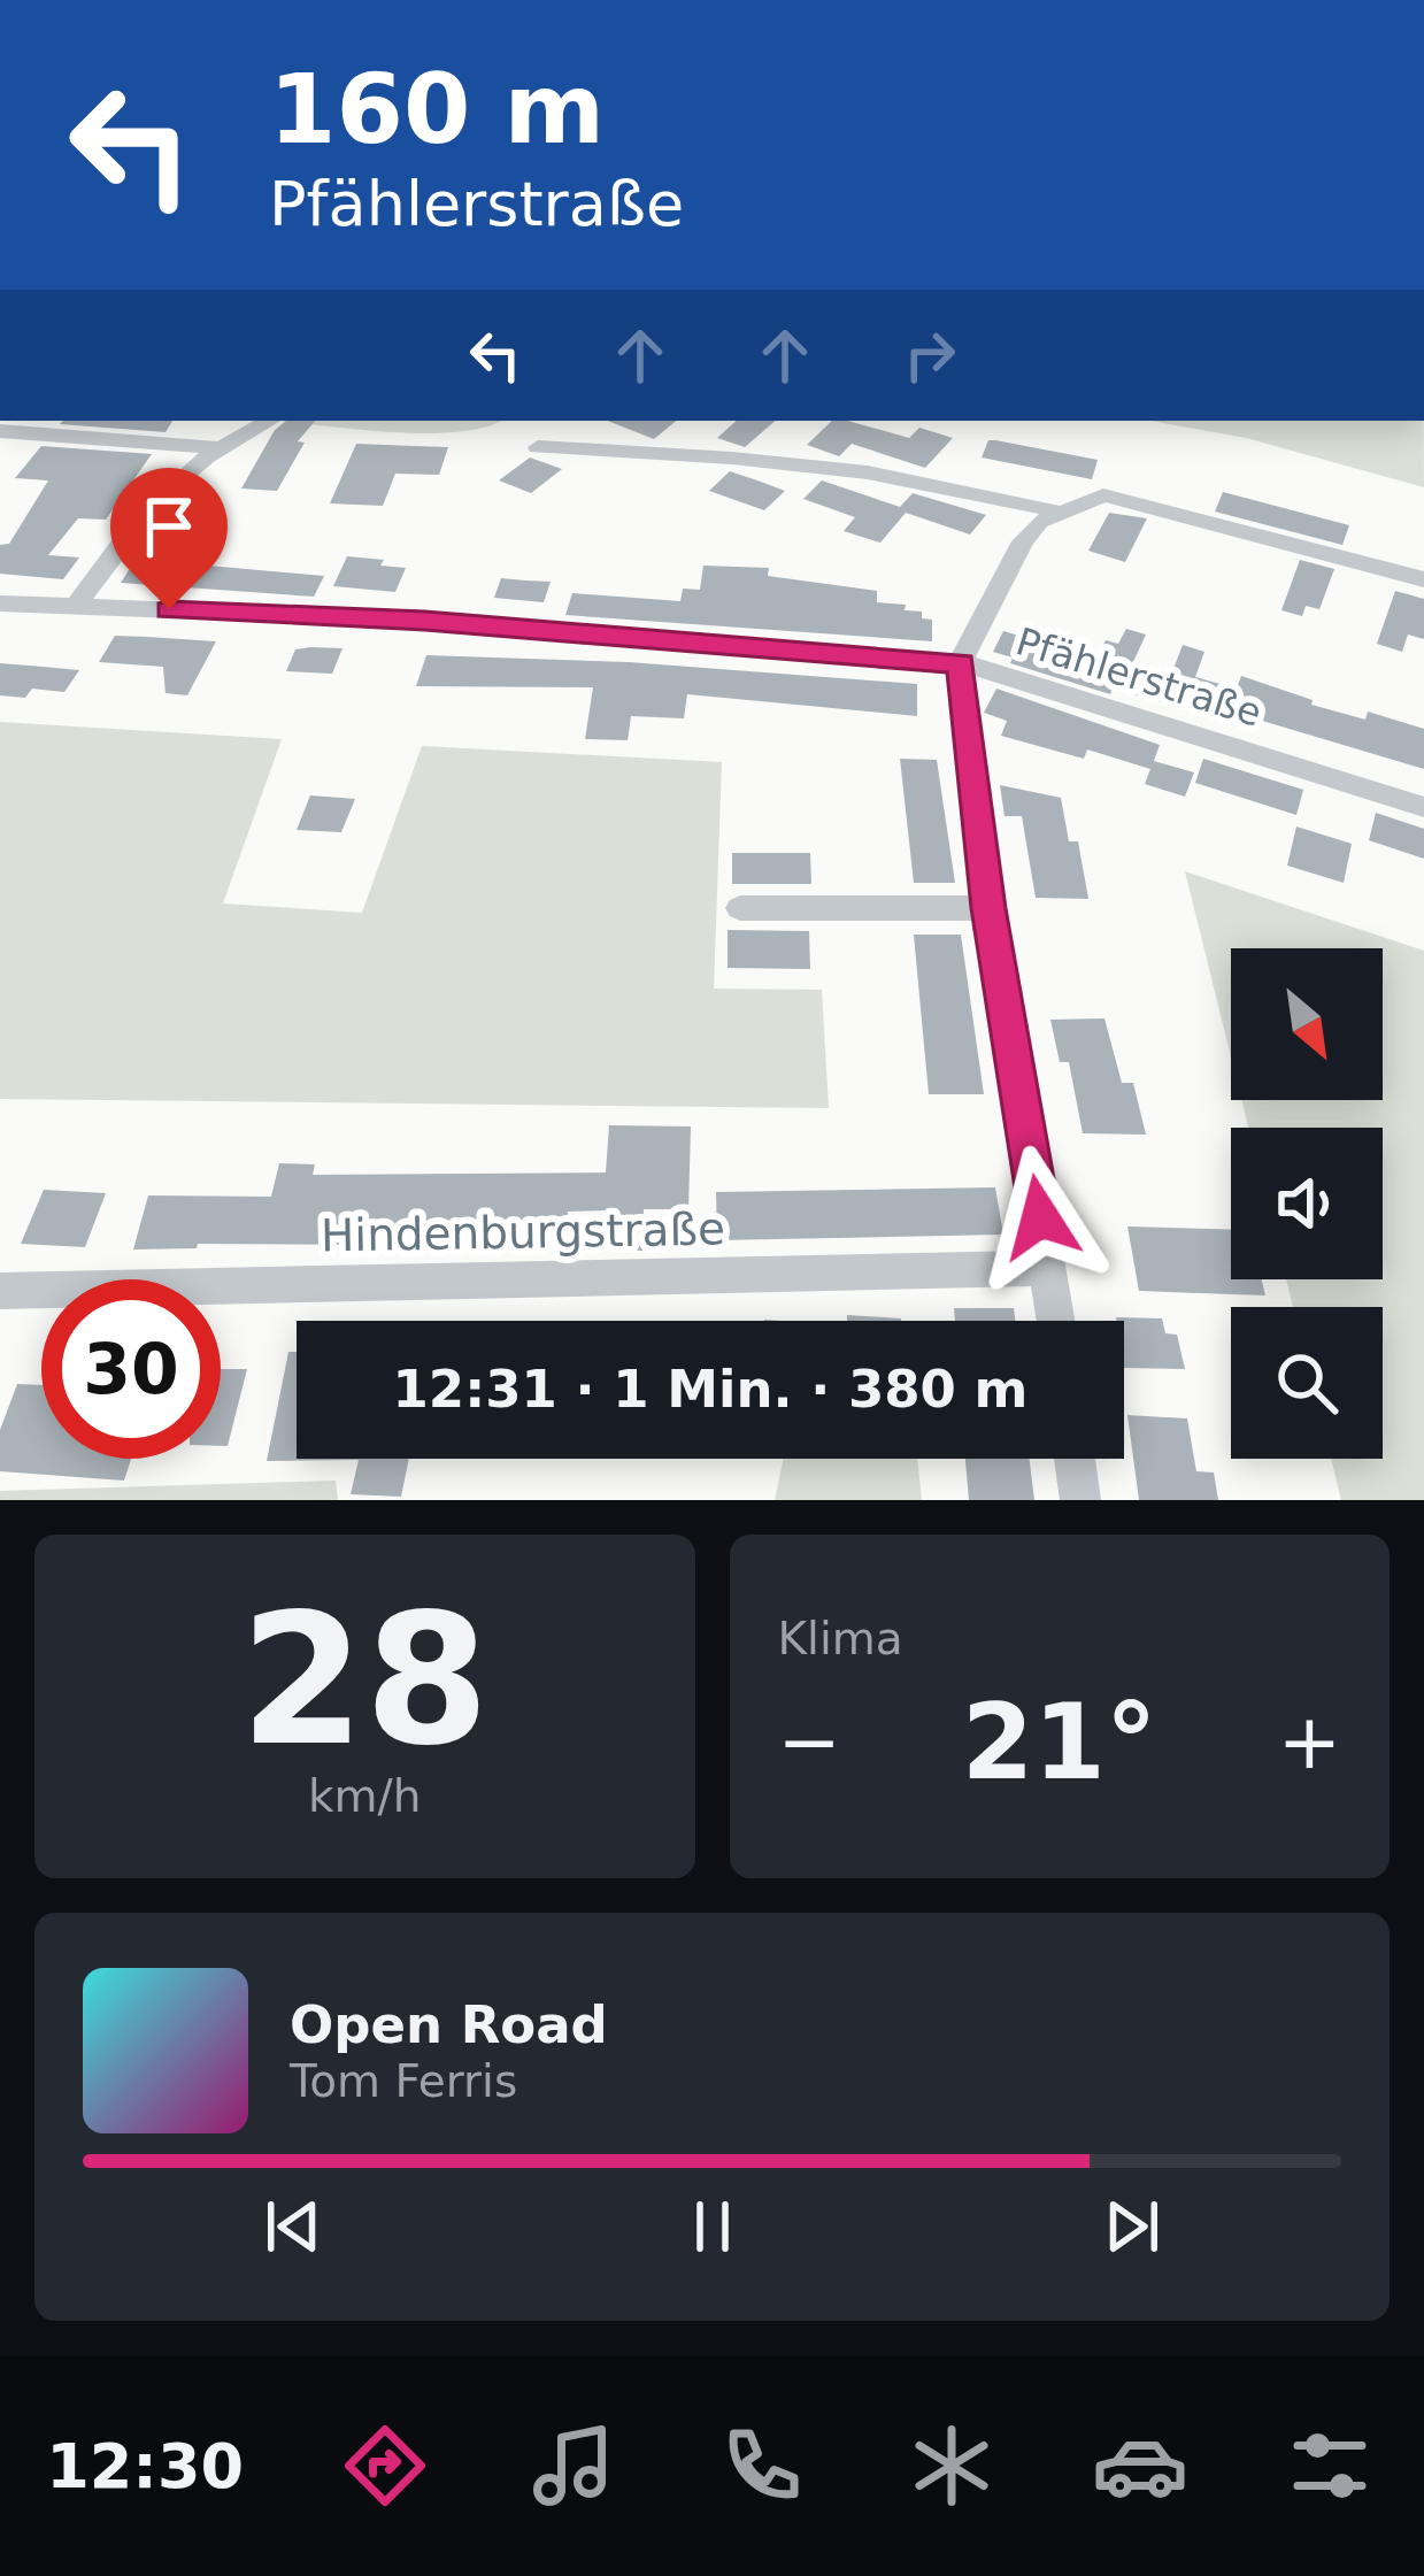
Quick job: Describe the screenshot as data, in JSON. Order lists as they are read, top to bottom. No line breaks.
{"streets":{"street":["Pfählerstraße","Hindenburgstraße"]},"north":"bottom right","page":{"turn":["160 m","Pfählerstraße"],"limit":"30","trip":"12:31 · 1 Min. · 380 m","tile":[["28","km/h"],"Klima"],"heat":["−","21°","+"],"song":["Open Road","Tom Ferris"],"tabs":"12:30"}}
